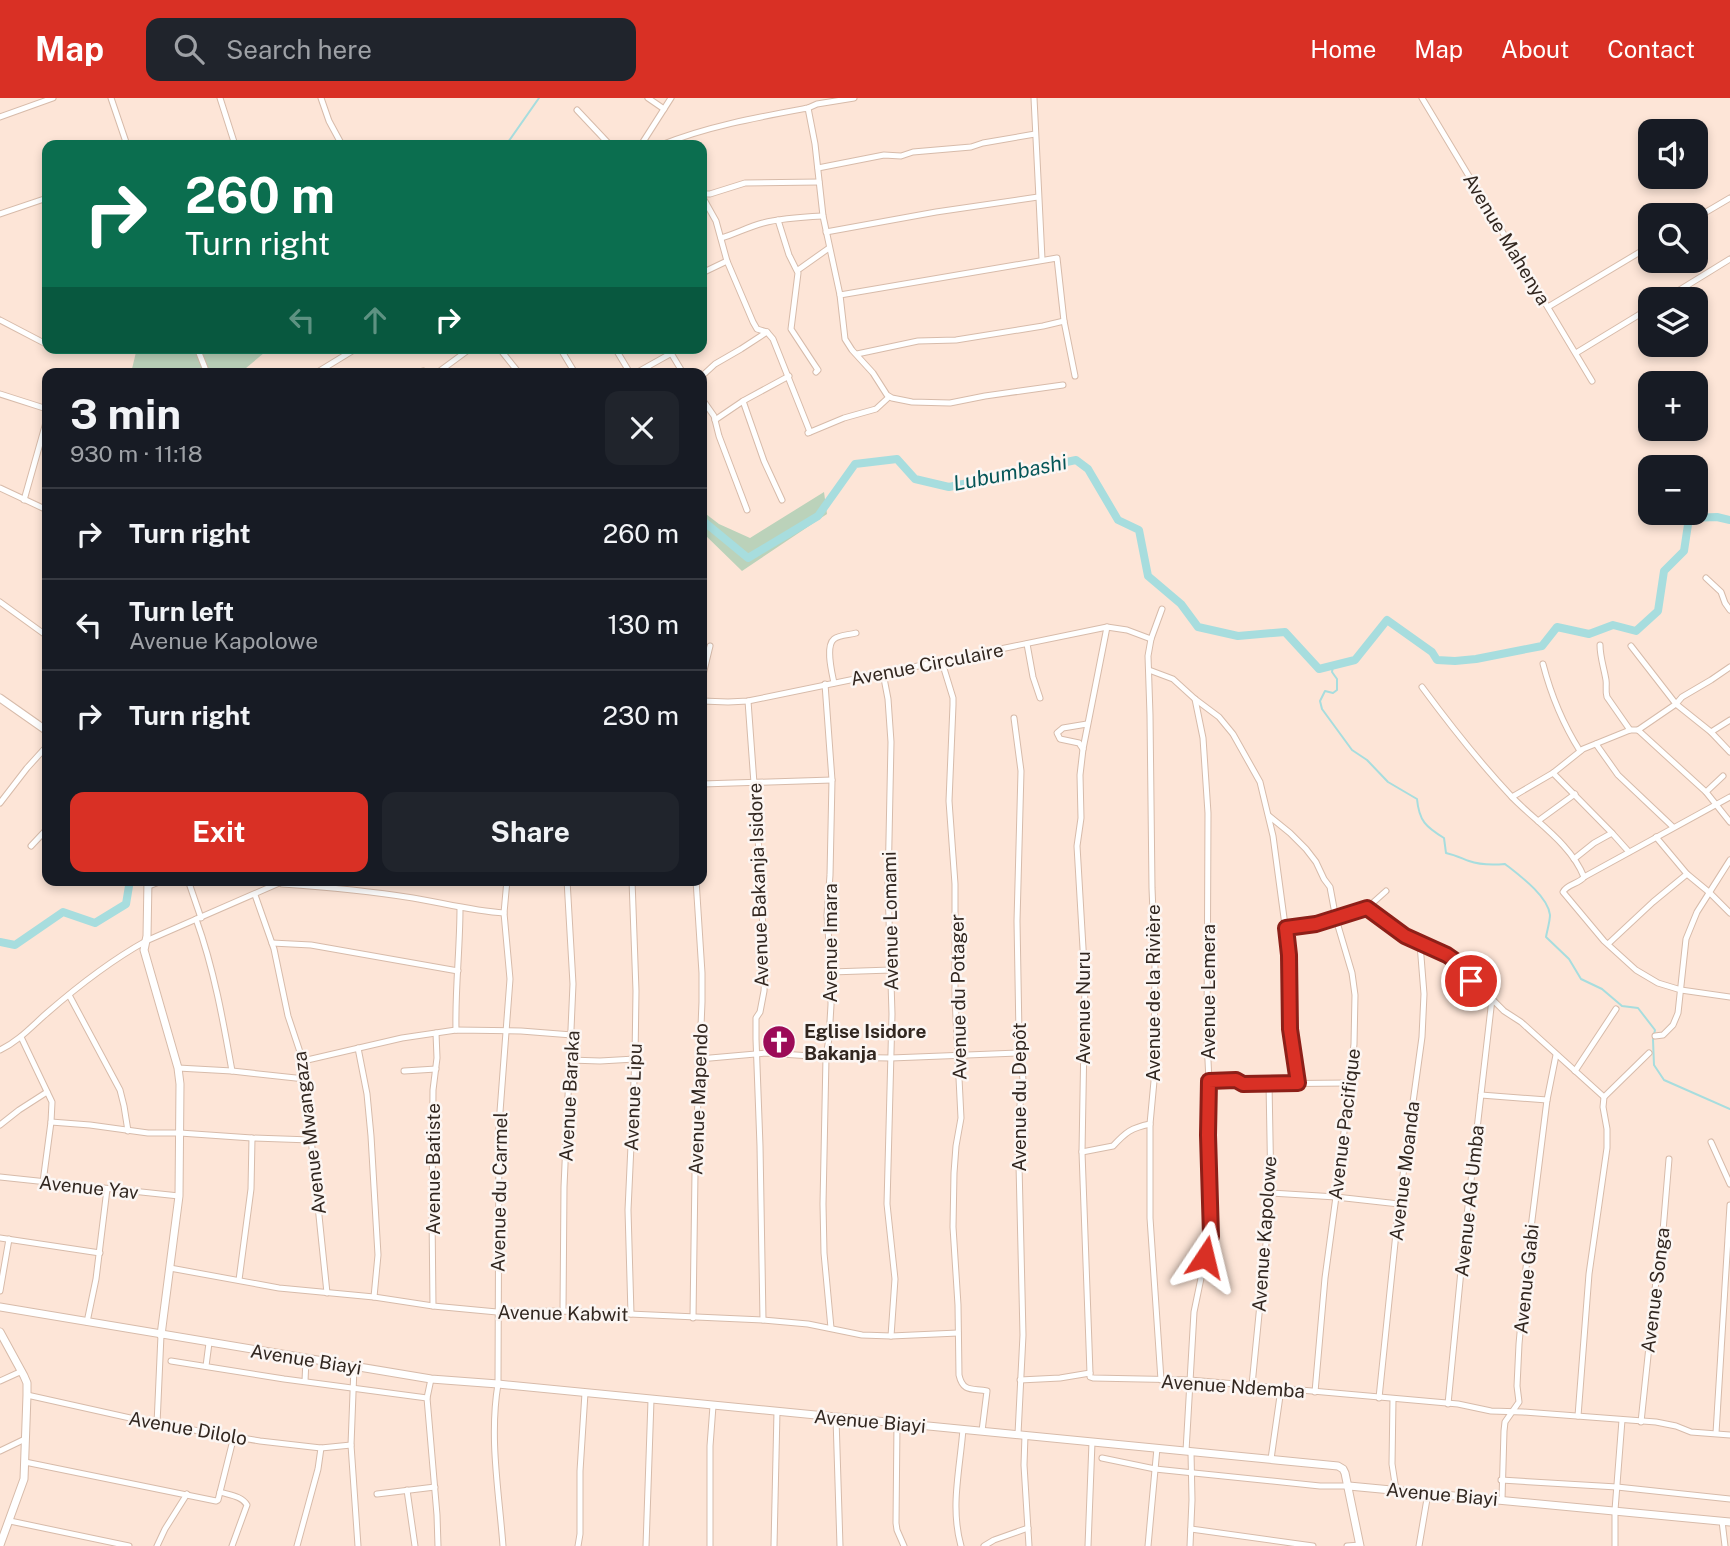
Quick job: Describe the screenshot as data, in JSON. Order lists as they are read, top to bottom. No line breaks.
{"streets":{"street":["Avenue Mahenya","Avenue Circulaire","Avenue Bakanja Isidore","Avenue Lomami","Avenue Imara","Avenue Lemera","Avenue de la Rivière","Avenue du Potager","Avenue Nuru","Avenue Baraka","Avenue Lipu","Avenue du Depôt","Avenue Mapendo","Avenue Pacifique","Avenue Mwangaza","Avenue Batiste","Avenue Moanda","Avenue Yav","Avenue du Carmel","Avenue AG Umba","Avenue Kapolowe","Avenue Gabi","Avenue Songa","Avenue Kabwit","Avenue Biayi","Avenue Ndemba","Avenue Dilolo"]},"crossings":[["Avenue Circulaire","Avenue Bakanja Isidore"],["Avenue Circulaire","Avenue Lomami"],["Avenue Circulaire","Avenue Imara"],["Avenue Circulaire","Avenue de la Rivière"],["Avenue Circulaire","Avenue du Potager"],["Avenue Bakanja Isidore","Avenue Kabwit"],["Avenue Lomami","Avenue Kabwit"],["Avenue Imara","Avenue Kabwit"],["Avenue Lemera","Avenue Biayi"],["Avenue Lemera","Avenue Ndemba"],["Avenue de la Rivière","Avenue Ndemba"],["Avenue du Potager","Avenue Kabwit"],["Avenue du Potager","Avenue Biayi"],["Avenue Nuru","Avenue Ndemba"],["Avenue Baraka","Avenue Kabwit"],["Avenue Lipu","Avenue Kabwit"],["Avenue du Depôt","Avenue Biayi"],["Avenue du Depôt","Avenue Ndemba"],["Avenue Mapendo","Avenue Kabwit"],["Avenue Pacifique","Avenue Ndemba"],["Avenue Mwangaza","Avenue Kabwit"],["Avenue Batiste","Avenue Kabwit"],["Avenue Moanda","Avenue Ndemba"],["Avenue du Carmel","Avenue Kabwit"],["Avenue du Carmel","Avenue Biayi"],["Avenue AG Umba","Avenue Ndemba"],["Avenue Kapolowe","Avenue Ndemba"],["Avenue Gabi","Avenue Biayi"],["Avenue Gabi","Avenue Ndemba"],["Avenue Songa","Avenue Ndemba"]],"water":["Lubumbashi"],"places":{"church":["Eglise Isidore Bakanja"]},"page":{"header":"Map","search":"Search here","nav":["Home","Map","About","Contact"],"map_buttons":["+","−"],"turn":["260 m","Turn right"],"heading":["3 min","930 m · 11:18"],"list":[{"name":"Turn right","value":"260 m"},{"name":"Turn left","note":"Avenue Kapolowe","value":"130 m"},{"name":"Turn right","value":"230 m"}],"buttons":["Exit","Share"]}}
